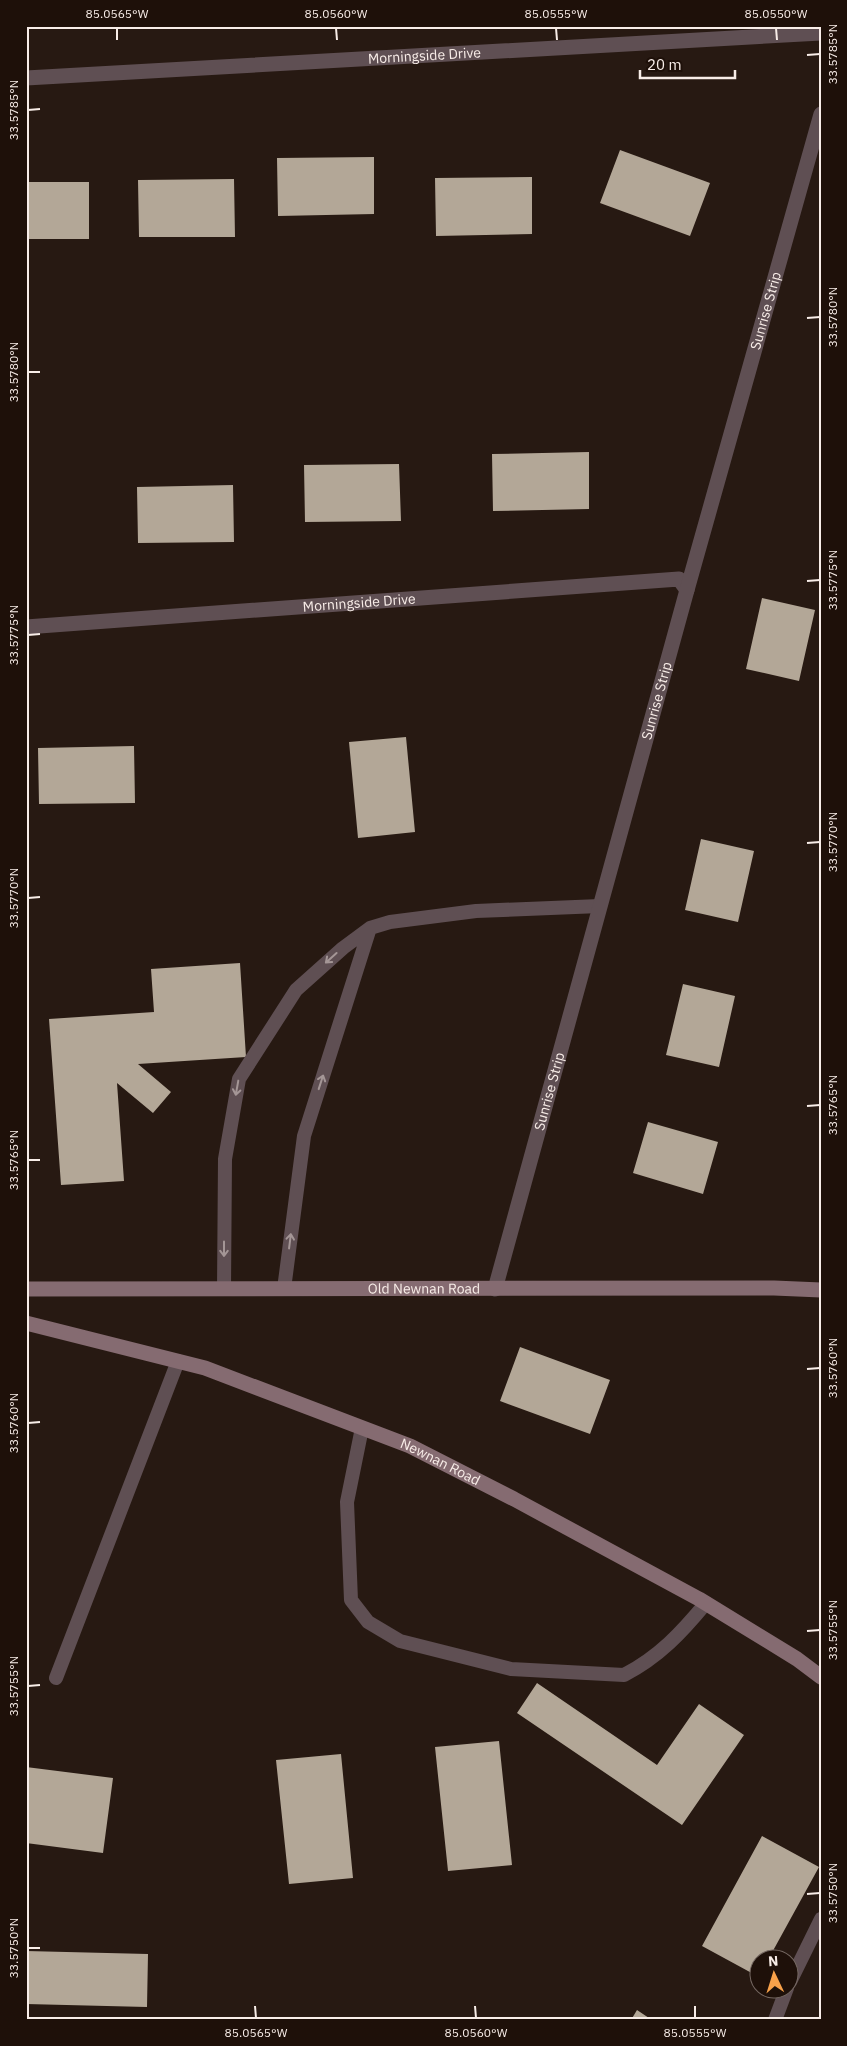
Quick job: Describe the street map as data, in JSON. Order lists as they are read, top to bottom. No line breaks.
{"streets":{"main road":["Old Newnan Road","Newnan Road"],"street":["Morningside Drive","Sunrise Strip"]},"crossings":[["Morningside Drive","Sunrise Strip"],["Sunrise Strip","Old Newnan Road"]],"scale_bar":"20 m","north":"top","coordinates":["85.0565°W","85.0560°W","85.0555°W","85.0550°W","33.5785°N","33.5780°N","33.5775°N","33.5770°N","33.5765°N","33.5760°N","33.5755°N","33.5750°N"]}
